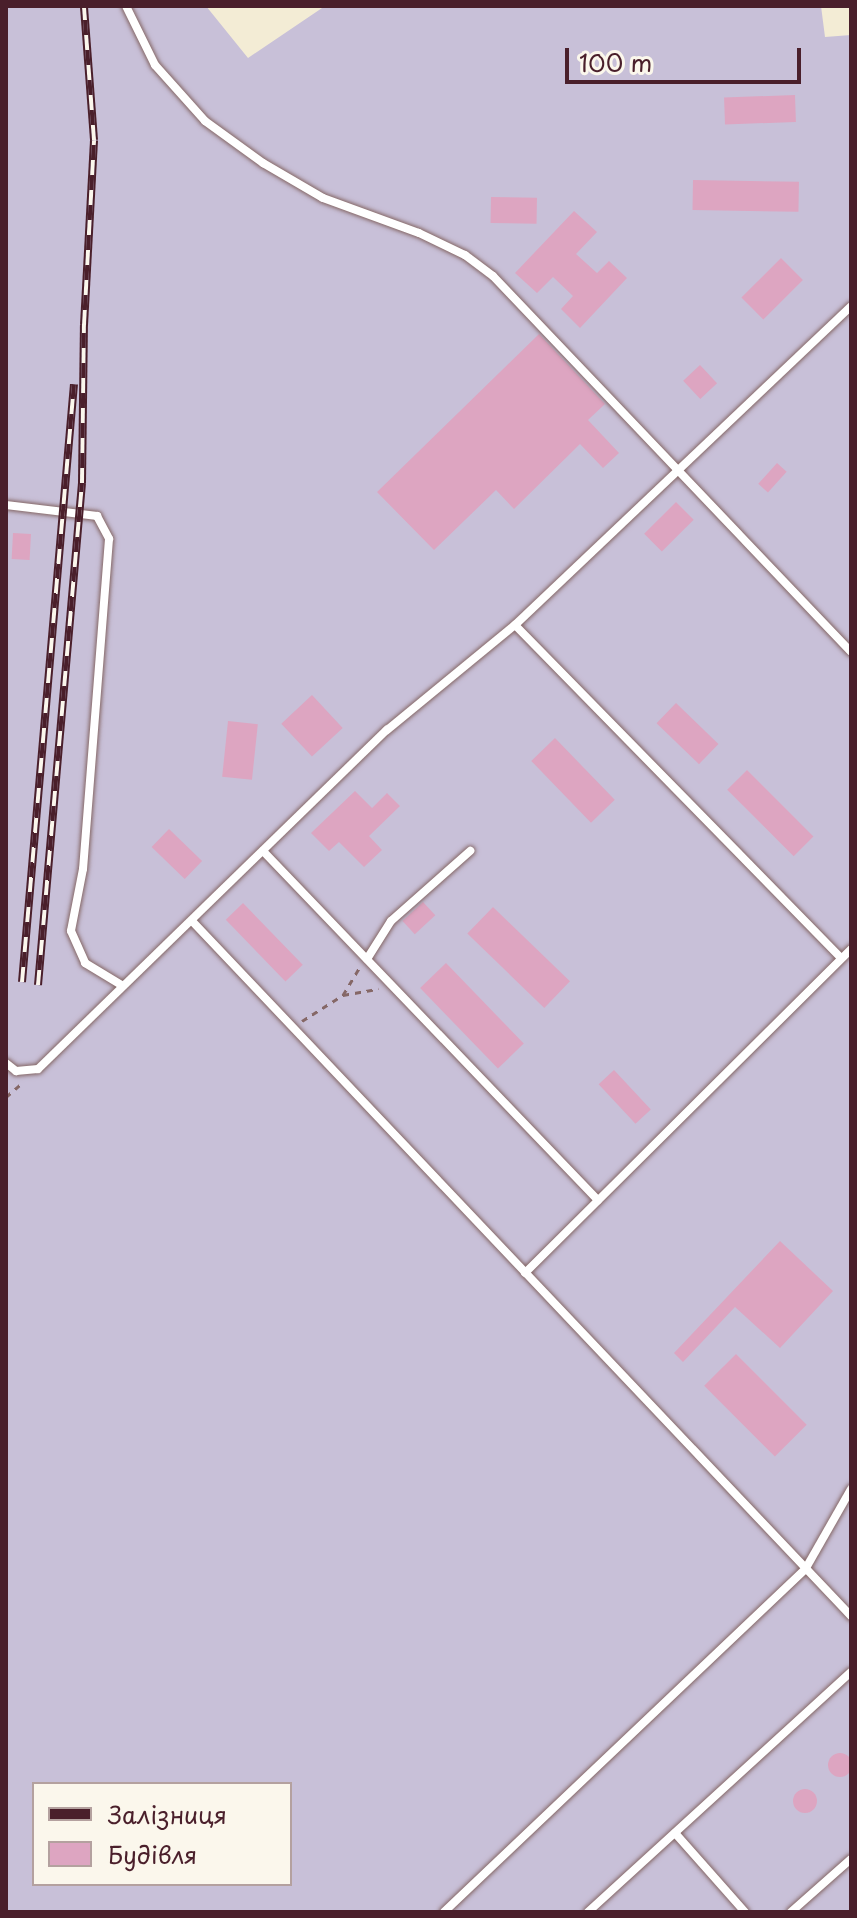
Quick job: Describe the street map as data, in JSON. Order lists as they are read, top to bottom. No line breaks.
{"legend":["Залізниця","Будівля"],"scale_bar":"100 m"}
